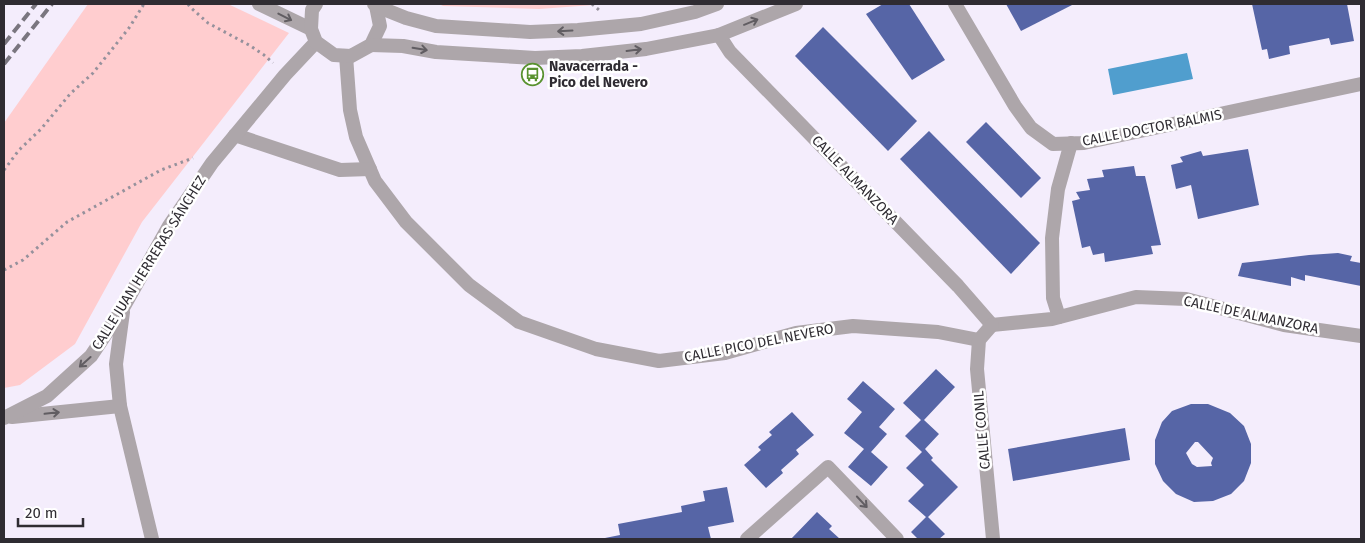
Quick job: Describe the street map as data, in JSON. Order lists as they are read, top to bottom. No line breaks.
{"streets":{"street":["CALLE DOCTOR BALMIS","CALLE ALMANZORA","CALLE JUAN HERRERAS SÁNCHEZ","CALLE DE ALMANZORA","CALLE PICO DEL NEVERO","CALLE CONIL"]},"crossings":[["CALLE ALMANZORA","CALLE DE ALMANZORA"],["CALLE PICO DEL NEVERO","CALLE CONIL"]],"places":{"bus stop":["Navacerrada - Pico del Nevero"]},"scale_bar":"20 m"}
